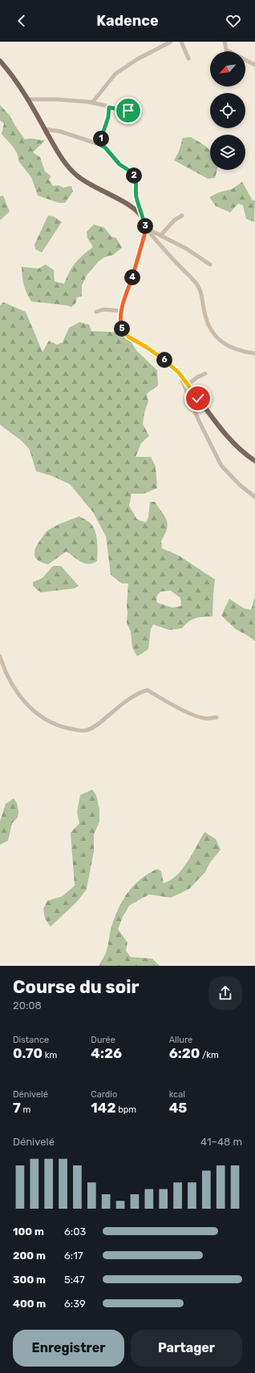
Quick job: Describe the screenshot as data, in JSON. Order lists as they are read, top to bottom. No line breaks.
{"north":"bottom left","page":{"header":"Kadence","pins":["1","2","3","4","5","6"],"heading":["Course du soir","20:08"],"stats":[["Distance","0.70 km"],["Durée","4:26"],["Allure","6:20 /km"],["Dénivelé","7 m"],["Cardio","142 bpm"],["kcal","45"]],"chart":["Dénivelé","41–48 m"],"list":[{"name":"100 m","note":"6:03"},{"name":"200 m","note":"6:17"},{"name":"300 m","note":"5:47"},{"name":"400 m","note":"6:39"}],"buttons":["Enregistrer","Partager"]}}
